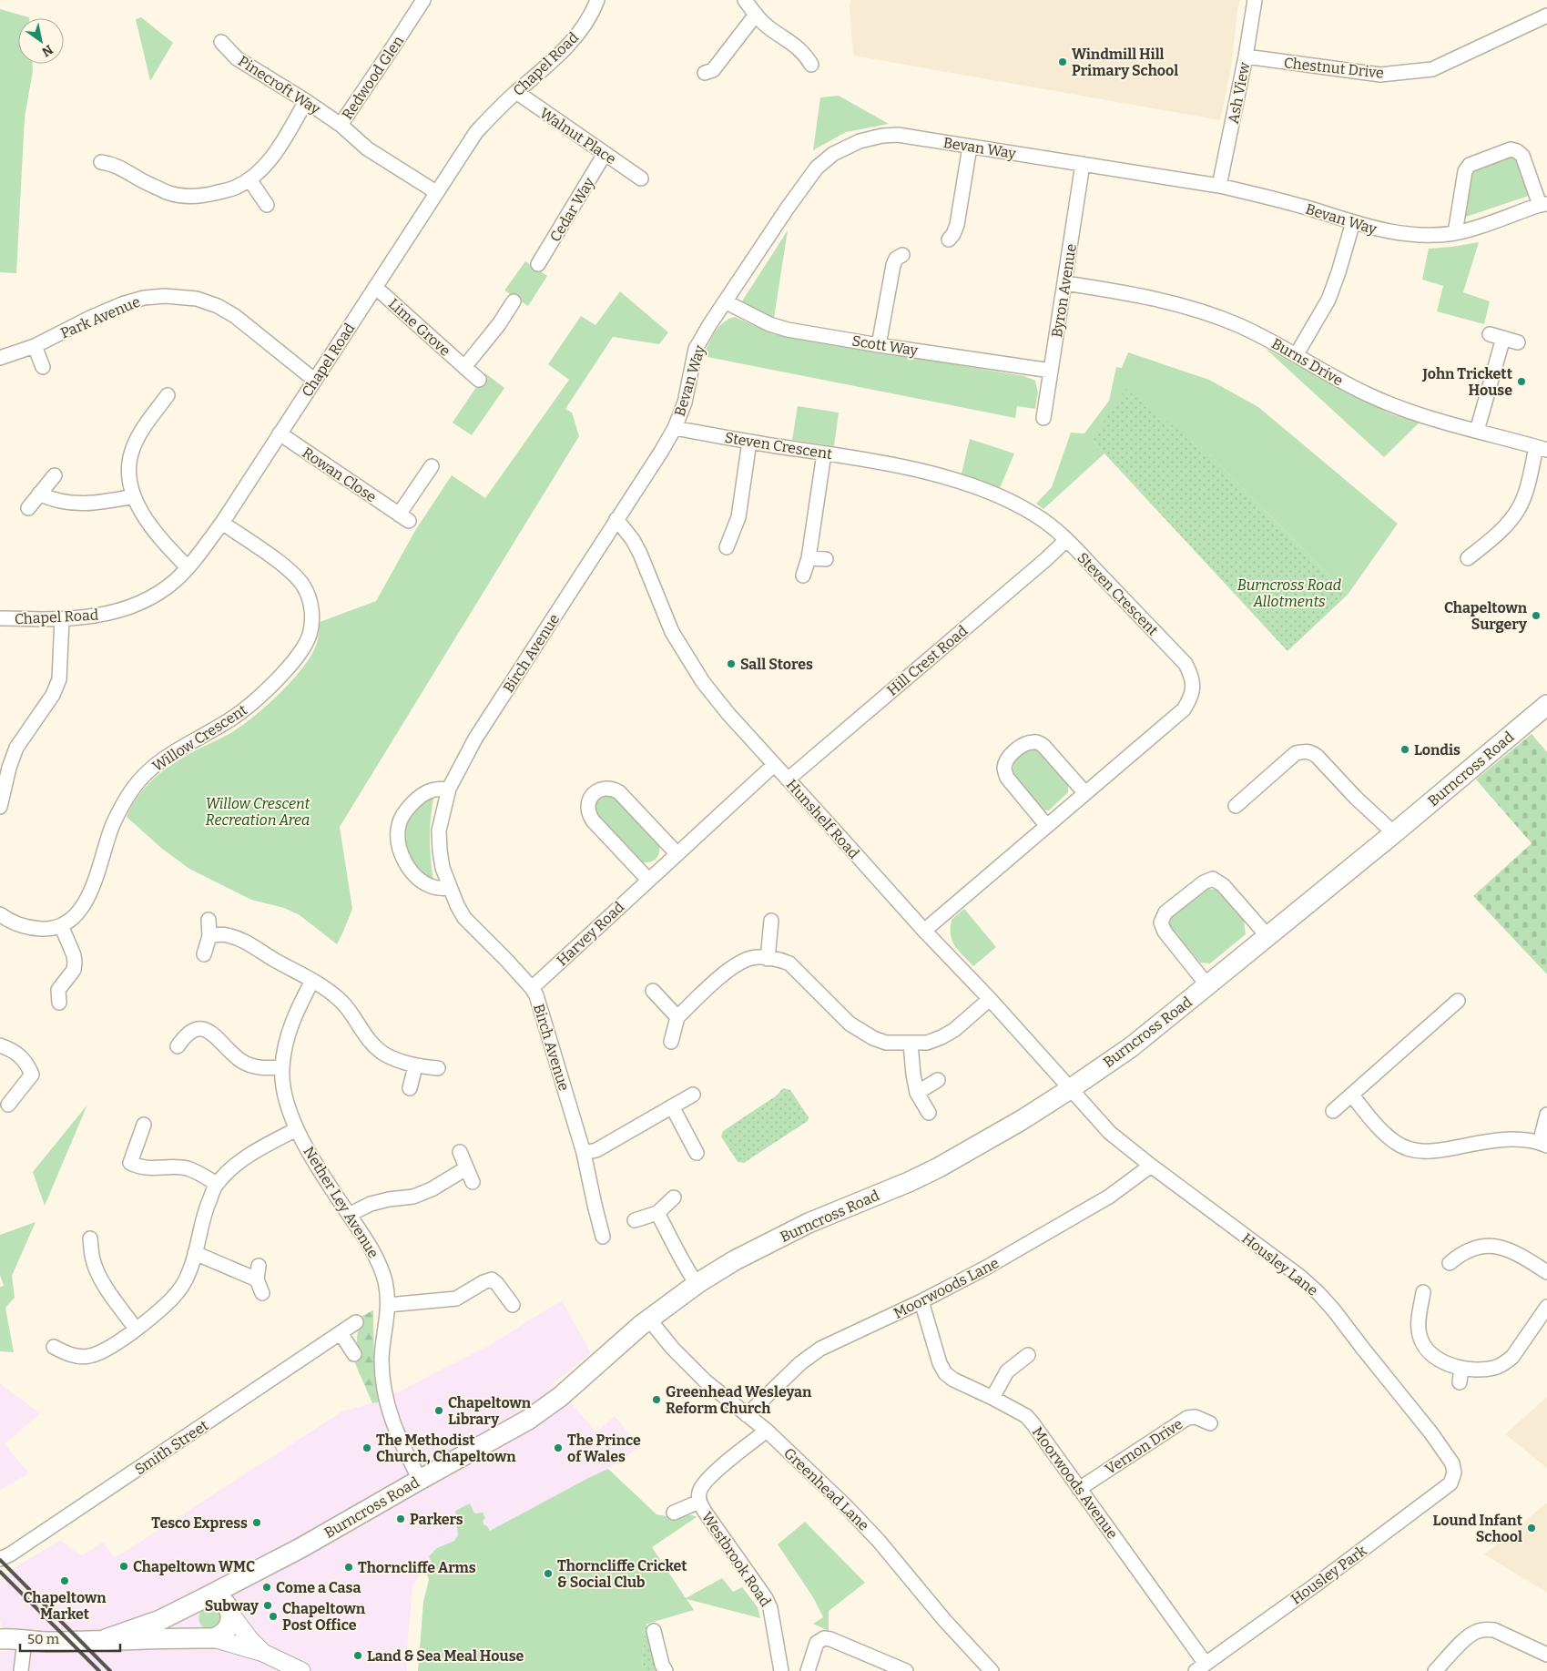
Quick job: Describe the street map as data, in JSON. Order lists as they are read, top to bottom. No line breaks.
{"streets":{"main road":["Burncross Road"],"street":["Chapel Road","Chestnut Drive","Redwood Glen","Pinecroft Way","Ash View","Walnut Place","Bevan Way","Cedar Way","Byron Avenue","Park Avenue","Lime Grove","Scott Way","Burns Drive","Steven Crescent","Rowan Close","Birch Avenue","Hill Crest Road","Willow Crescent","Hunshelf Road","Harvey Road","Nether Ley Avenue","Housley Lane","Moorwoods Lane","Vernon Drive","Smith Street","Moorwoods Avenue","Greenhead Lane","Westbrook Road","Housley Park"]},"crossings":[["Chapel Road","Redwood Glen"],["Chapel Road","Walnut Place"],["Chapel Road","Park Avenue"],["Chapel Road","Lime Grove"],["Chapel Road","Rowan Close"],["Chapel Road","Willow Crescent"],["Chestnut Drive","Ash View"],["Redwood Glen","Pinecroft Way"],["Ash View","Bevan Way"],["Walnut Place","Cedar Way"],["Bevan Way","Byron Avenue"],["Bevan Way","Scott Way"],["Bevan Way","Steven Crescent"],["Bevan Way","Birch Avenue"],["Bevan Way","Hunshelf Road"],["Byron Avenue","Scott Way"],["Byron Avenue","Burns Drive"],["Steven Crescent","Hill Crest Road"],["Steven Crescent","Hunshelf Road"],["Birch Avenue","Hunshelf Road"],["Birch Avenue","Harvey Road"],["Hill Crest Road","Hunshelf Road"],["Burncross Road","Hunshelf Road"],["Burncross Road","Nether Ley Avenue"],["Burncross Road","Housley Lane"],["Burncross Road","Greenhead Lane"],["Hunshelf Road","Harvey Road"],["Hunshelf Road","Housley Lane"],["Housley Lane","Moorwoods Lane"],["Housley Lane","Housley Park"],["Moorwoods Lane","Moorwoods Avenue"],["Moorwoods Lane","Greenhead Lane"],["Vernon Drive","Moorwoods Avenue"],["Moorwoods Avenue","Housley Park"],["Greenhead Lane","Westbrook Road"]],"parks":["Burncross Road Allotments","Willow Crescent Recreation Area"],"places":["Windmill Hill Primary School","John Trickett House","Chapeltown Surgery","Sall Stores","Londis","Greenhead Wesleyan Reform Church","Chapeltown Library","The Methodist Church, Chapeltown","The Prince of Wales","Parkers","Tesco Express","Lound Infant School","Chapeltown WMC","Thorncliffe Arms","Thorncliffe Cricket & Social Club","Chapeltown Market","Come a Casa","Subway","Chapeltown Post Office","Land & Sea Meal House"],"scale_bar":"50 m","north":"bottom right"}
